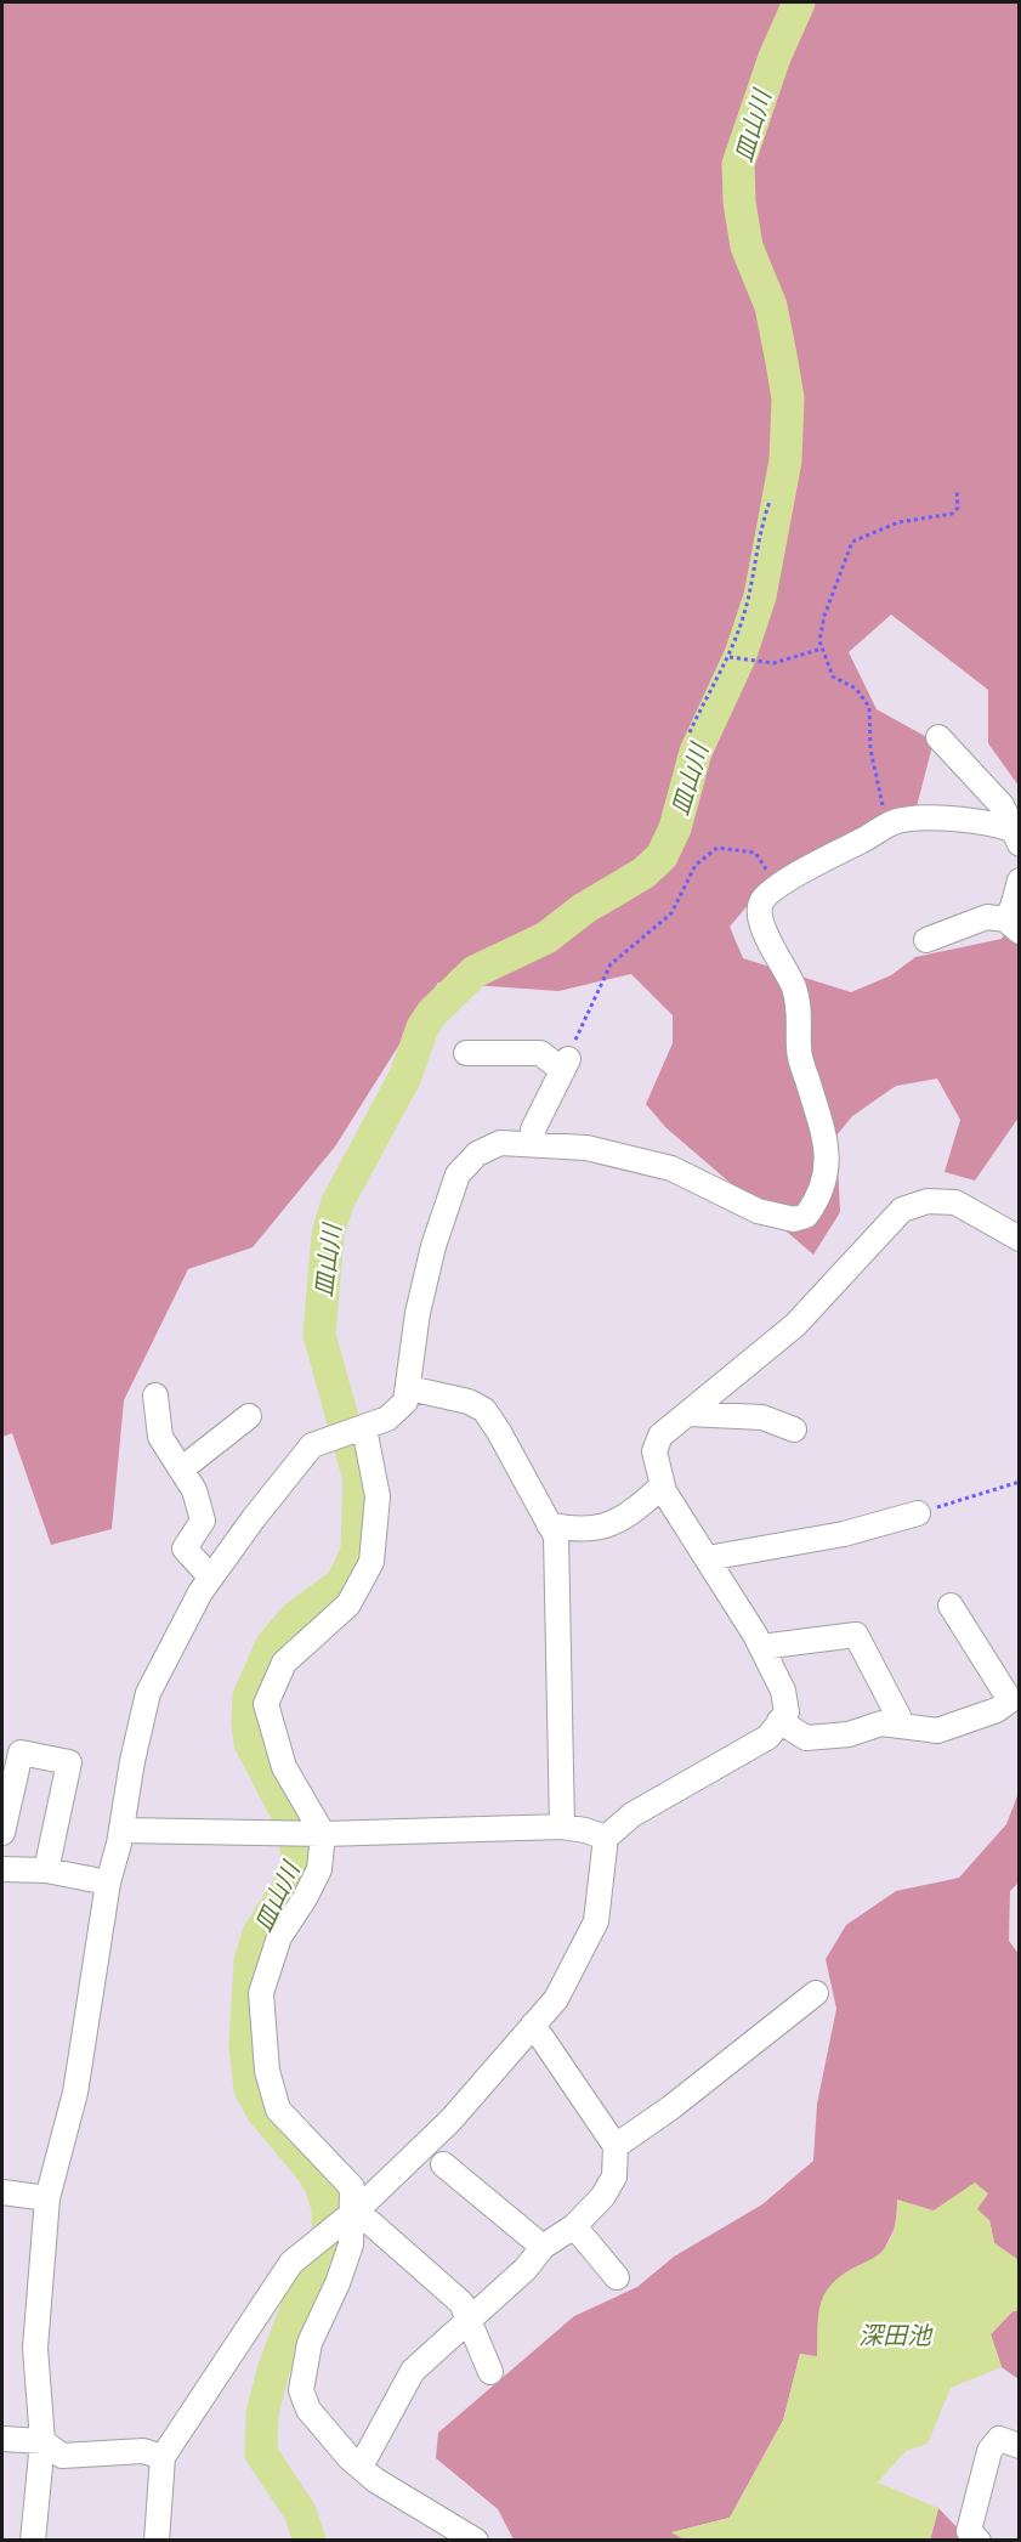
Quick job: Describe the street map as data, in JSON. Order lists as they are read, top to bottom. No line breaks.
{"water":["皿山川","深田池"]}
